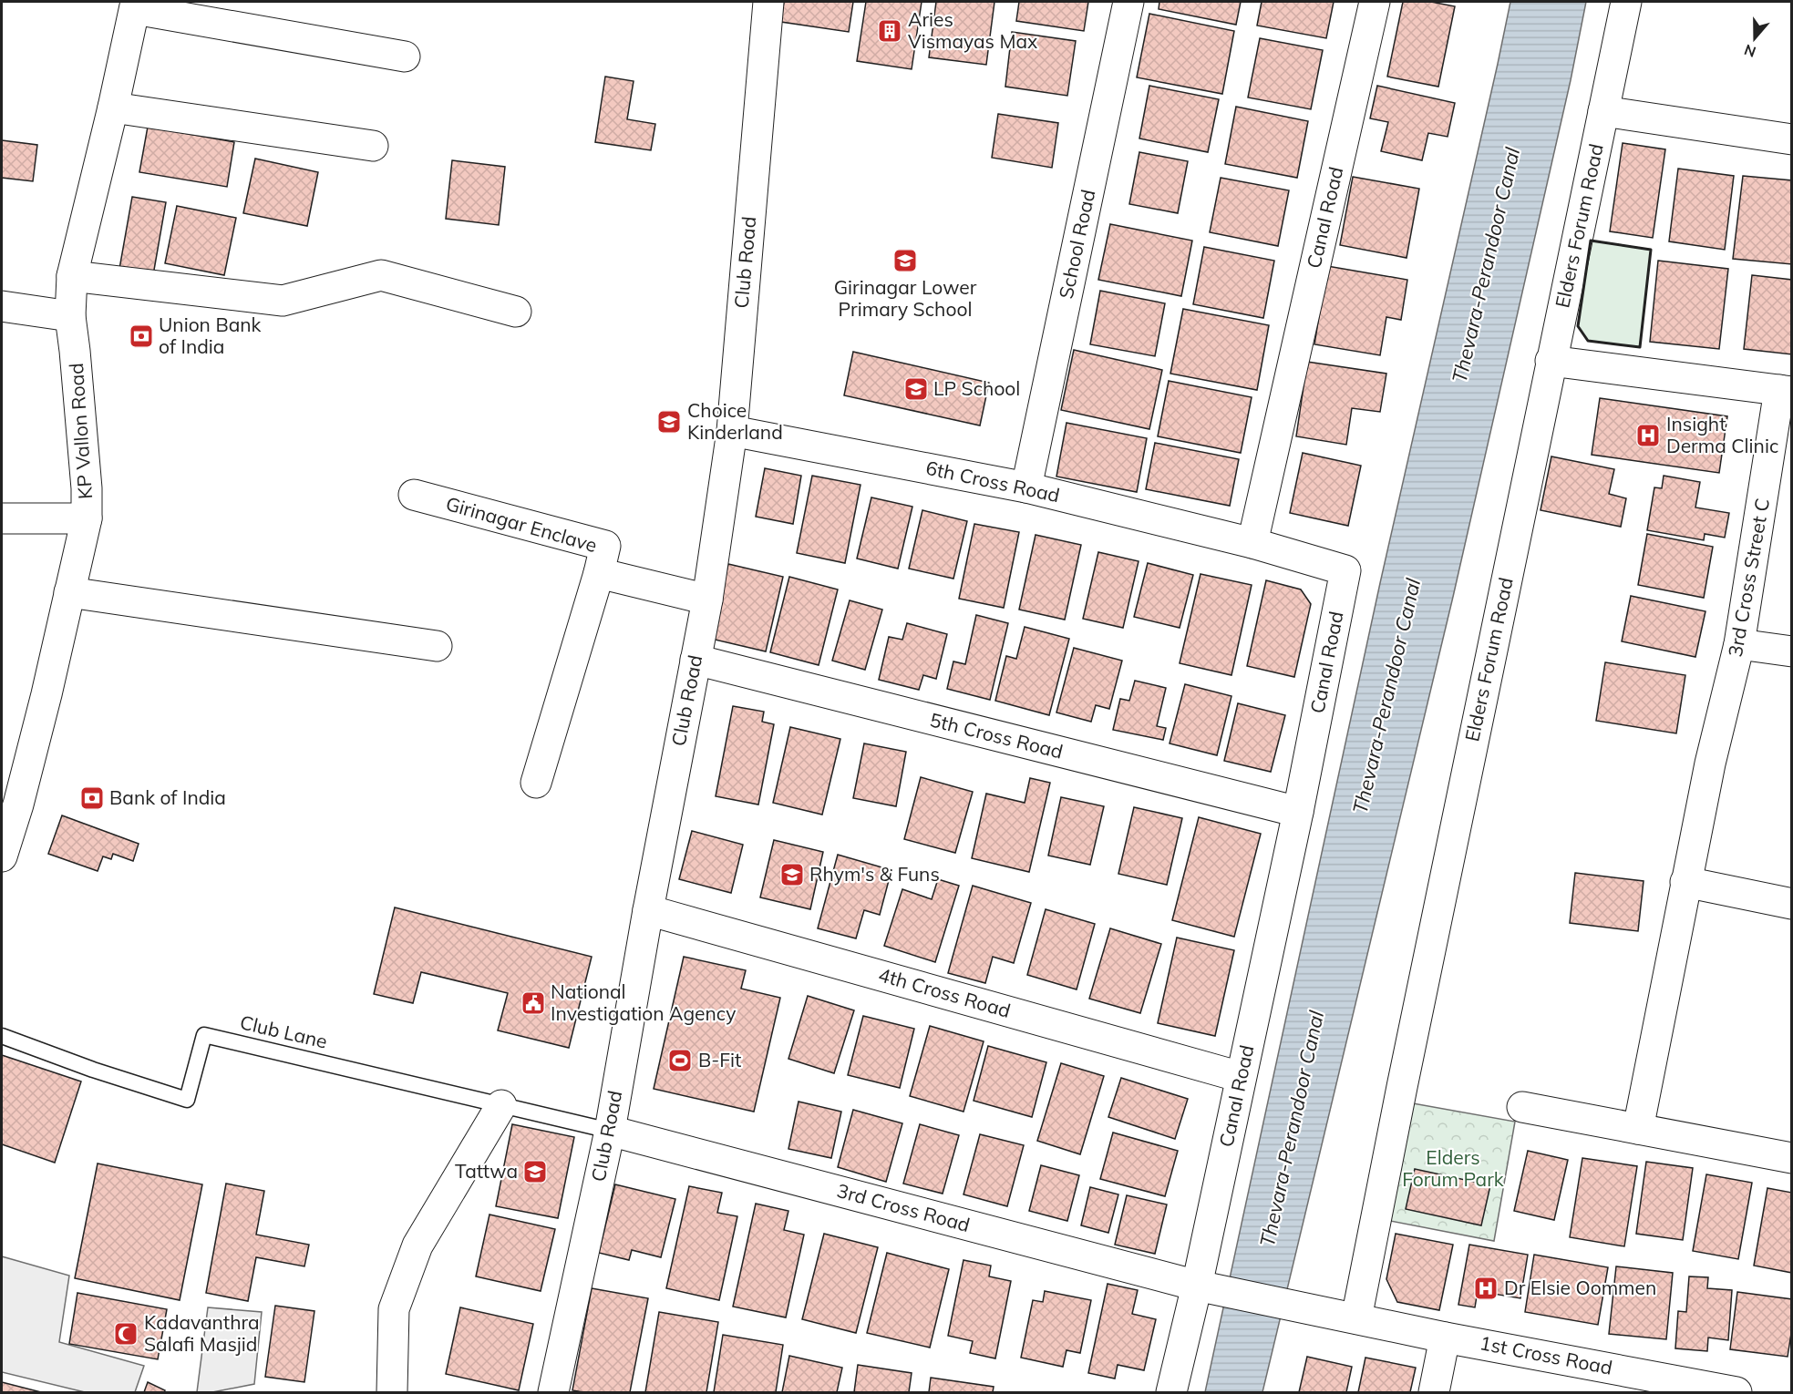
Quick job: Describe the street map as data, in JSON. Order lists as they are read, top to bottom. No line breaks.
{"streets":{"street":["Canal Road","Elders Forum Road","School Road","Club Road","KP Vallon Road","6th Cross Road","Girinagar Enclave","3rd Cross Street C","5th Cross Road","4th Cross Road","3rd Cross Road","1st Cross Road"],"lane":["Club Lane"]},"crossings":[["Canal Road","6th Cross Road"],["Canal Road","5th Cross Road"],["Canal Road","4th Cross Road"],["Canal Road","3rd Cross Road"],["Elders Forum Road","3rd Cross Road"],["Elders Forum Road","1st Cross Road"],["School Road","6th Cross Road"],["Club Road","6th Cross Road"],["Club Road","Girinagar Enclave"],["Club Road","5th Cross Road"],["Club Road","4th Cross Road"],["Club Road","Club Lane"],["Club Road","3rd Cross Road"],["Club Lane","3rd Cross Road"],["3rd Cross Road","1st Cross Road"]],"water":["Thevara-Perandoor Canal"],"parks":["Elders Forum Park"],"places":{"building":["Aries Vismayas Max"],"school or university":["Girinagar Lower Primary School","LP School","Choice Kinderland","Rhym's & Funs","Tattwa"],"bank":["Union Bank of India","Bank of India"],"hospital":["Insight Derma Clinic","Dr Elsie Oommen"],"public building":["National Investigation Agency"],"sports":["B-Fit"],"mosque":["Kadavanthra Salafi Masjid"]},"north":"bottom"}
